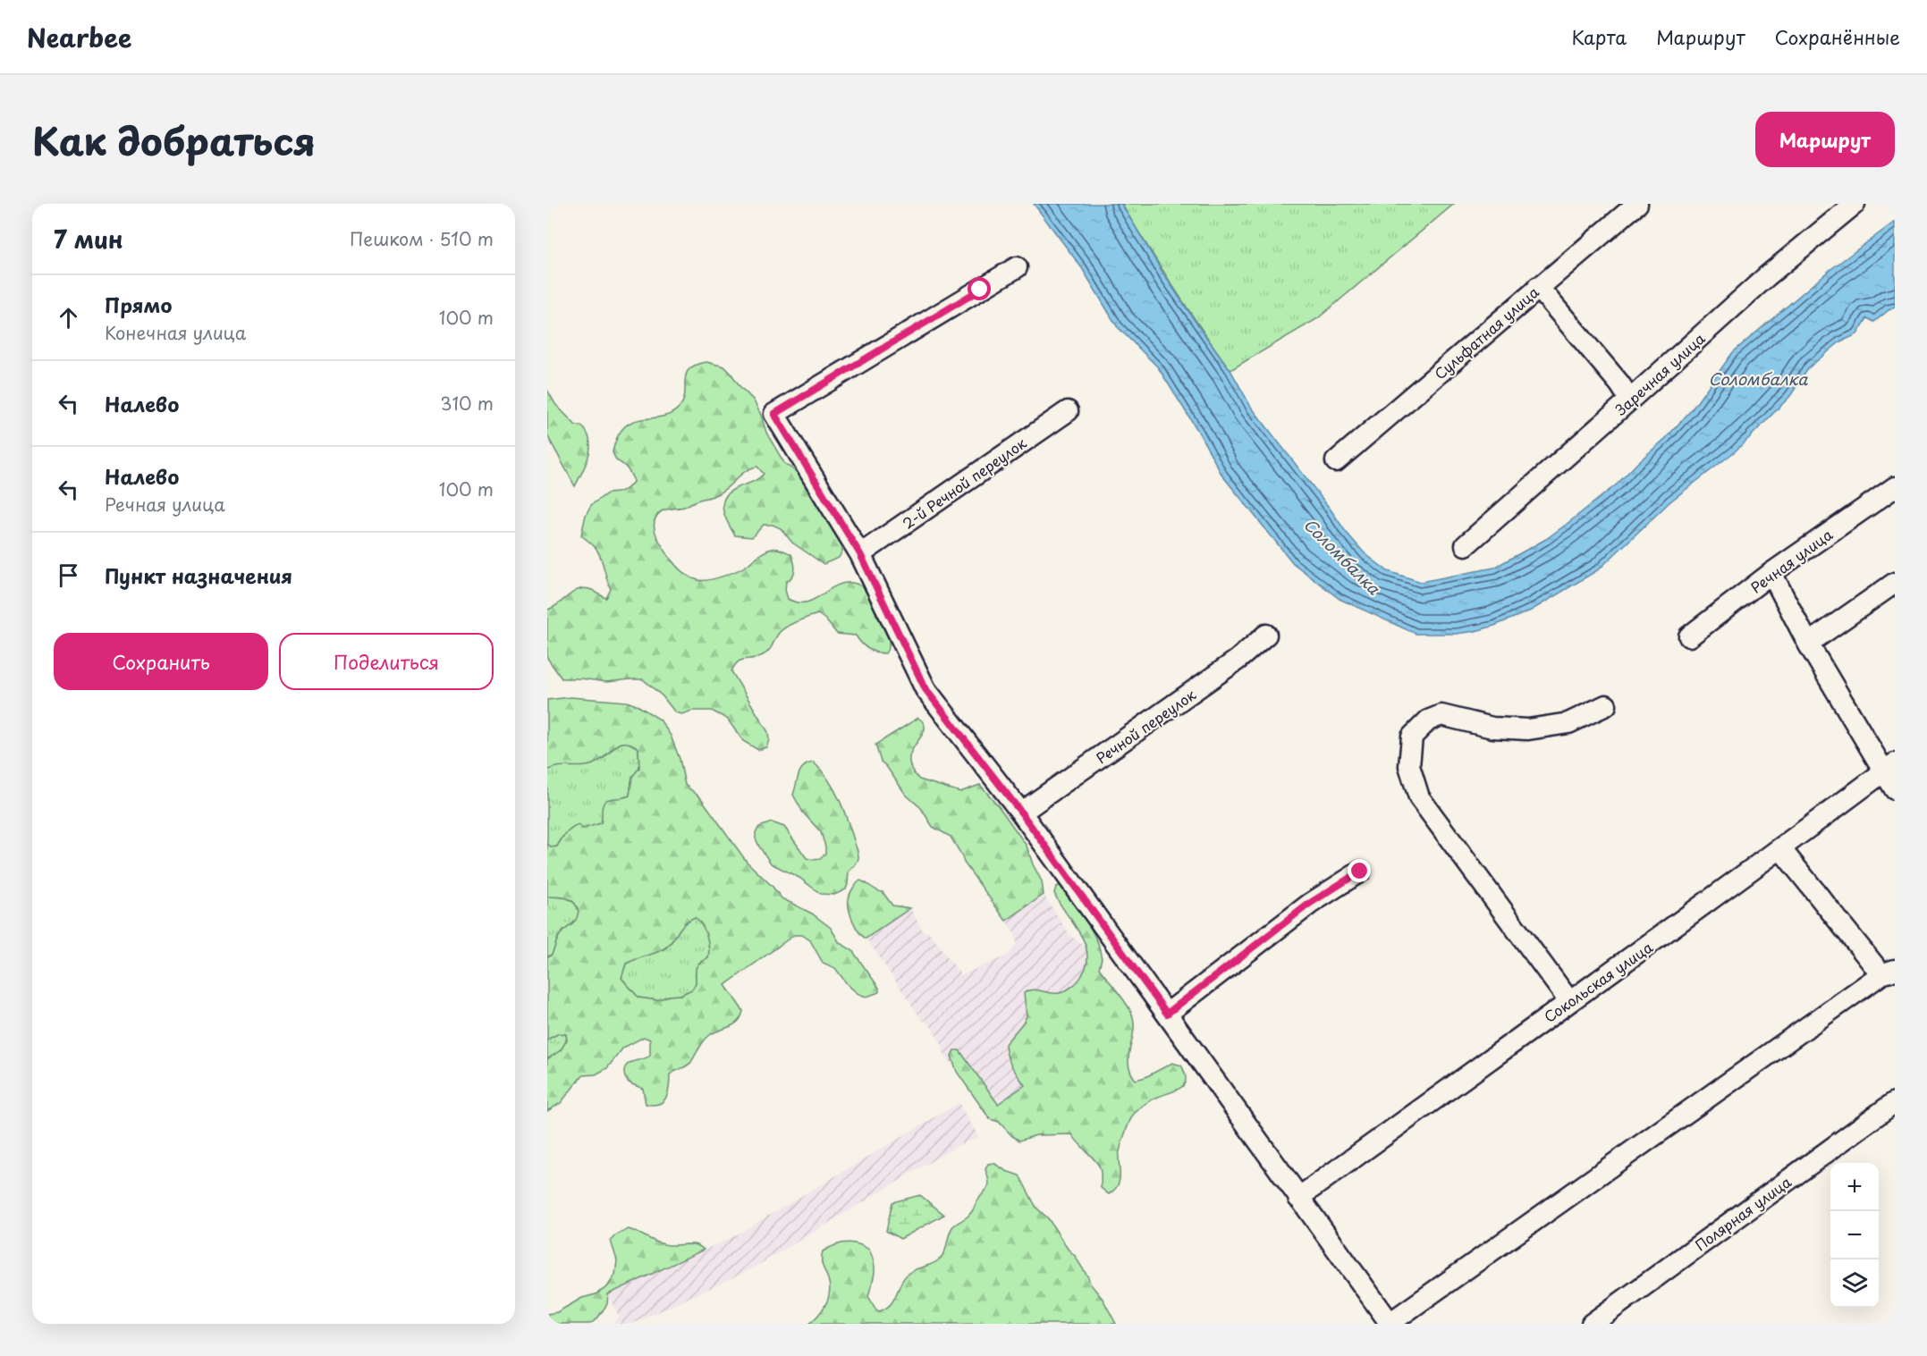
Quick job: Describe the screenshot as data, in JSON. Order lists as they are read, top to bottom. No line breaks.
{"streets":{"street":["Сульфатная улица","Заречная улица","2-й Речной переулок","Речная улица","Речной переулок","Сокольская улица","Полярная улица"]},"water":["Соломбалка"],"page":{"header":"Nearbee","nav":["Карта","Маршрут","Сохранённые"],"title":"Как добраться","buttons":["Маршрут",["Сохранить","Поделиться"]],"heading":["7 мин","Пешком · 510 m"],"list":[["Прямо","Конечная улица","100 m"],["Налево","310 m"],["Налево","Речная улица","100 m"],"Пункт назначения"],"map_buttons":["+","−"]}}
